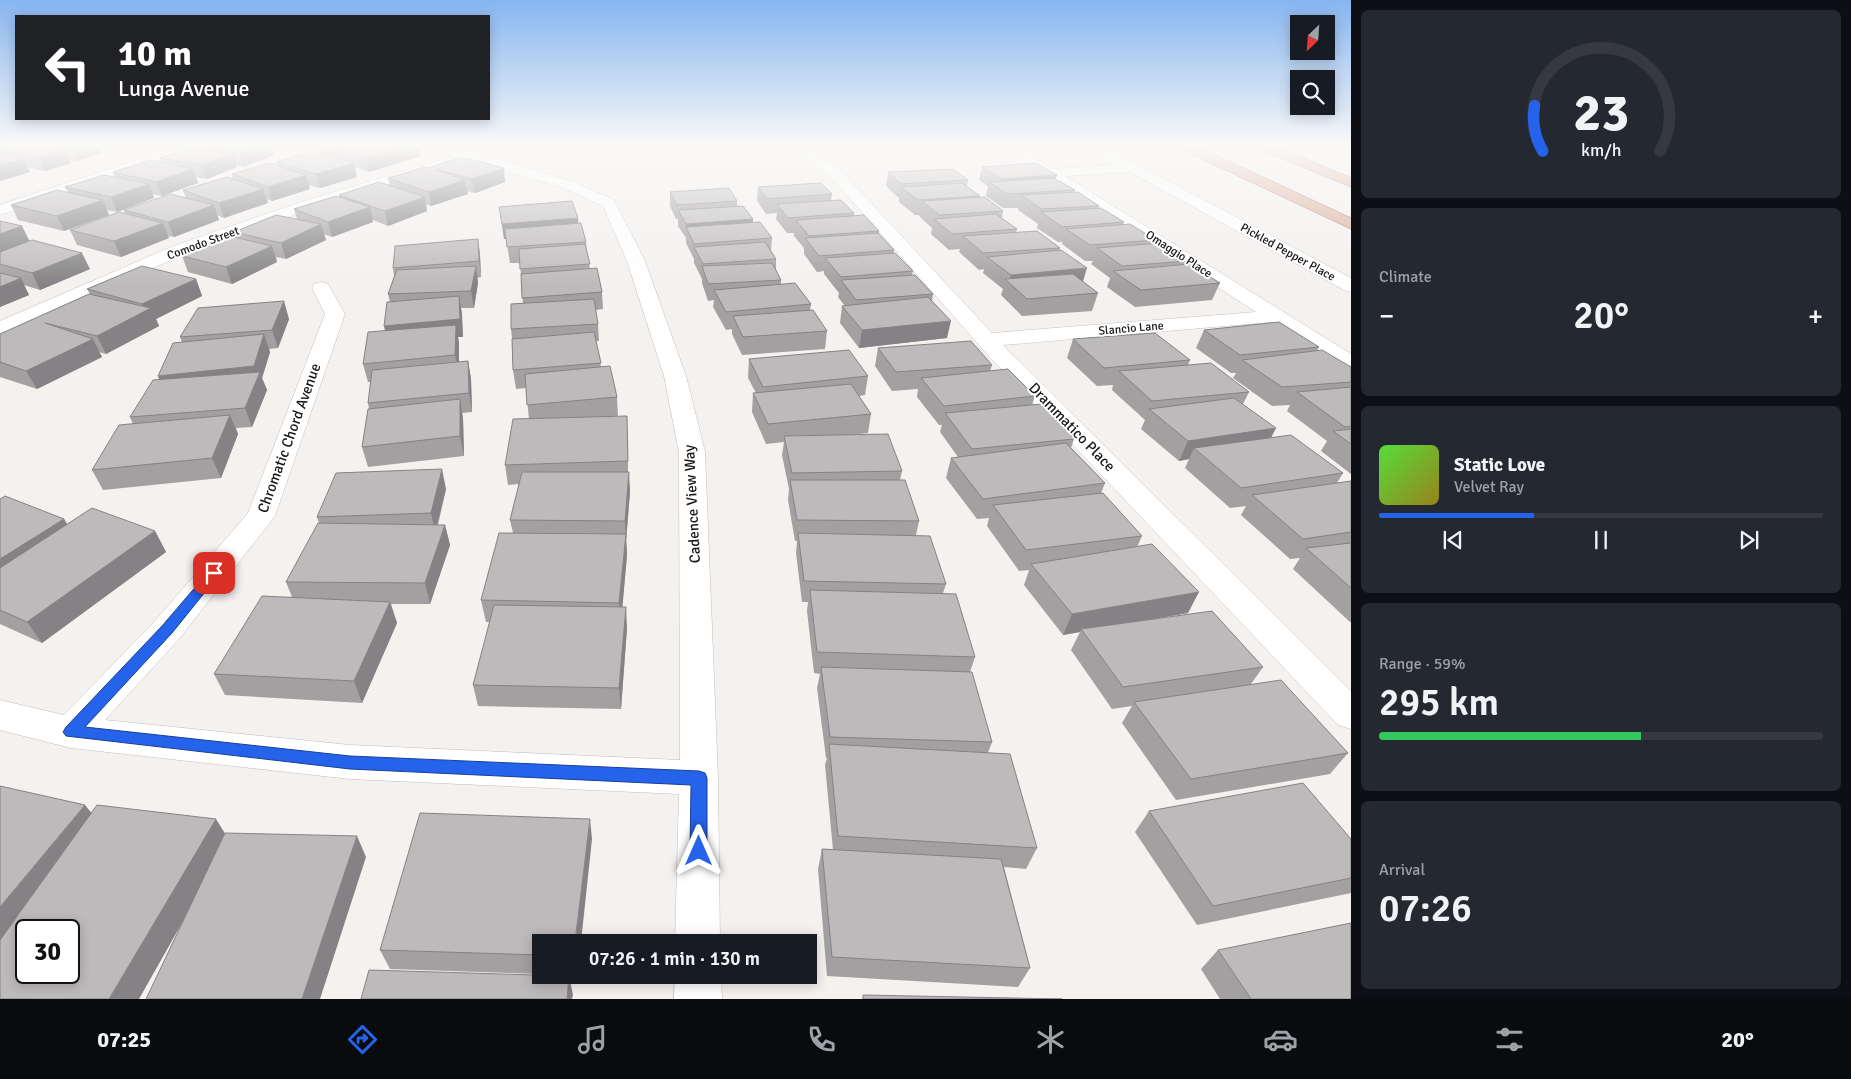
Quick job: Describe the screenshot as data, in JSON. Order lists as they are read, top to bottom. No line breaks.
{"streets":{"street":["Comodo Street","Pickled Pepper Place","Omaggio Place","Slancio Lane","Drammatico Place","Chromatic Chord Avenue","Cadence View Way"]},"crossings":[["Omaggio Place","Slancio Lane"],["Slancio Lane","Drammatico Place"]],"north":"bottom left","page":{"turn":["10 m","Lunga Avenue"],"tile":["Climate",["Range · 59%","295 km"],["Arrival","07:26"]],"heat":["−","20°","+"],"song":["Static Love","Velvet Ray"],"limit":"30","trip":"07:26 · 1 min · 130 m","tabs":["07:25","20°"],"gauge":["23","km/h"]}}
